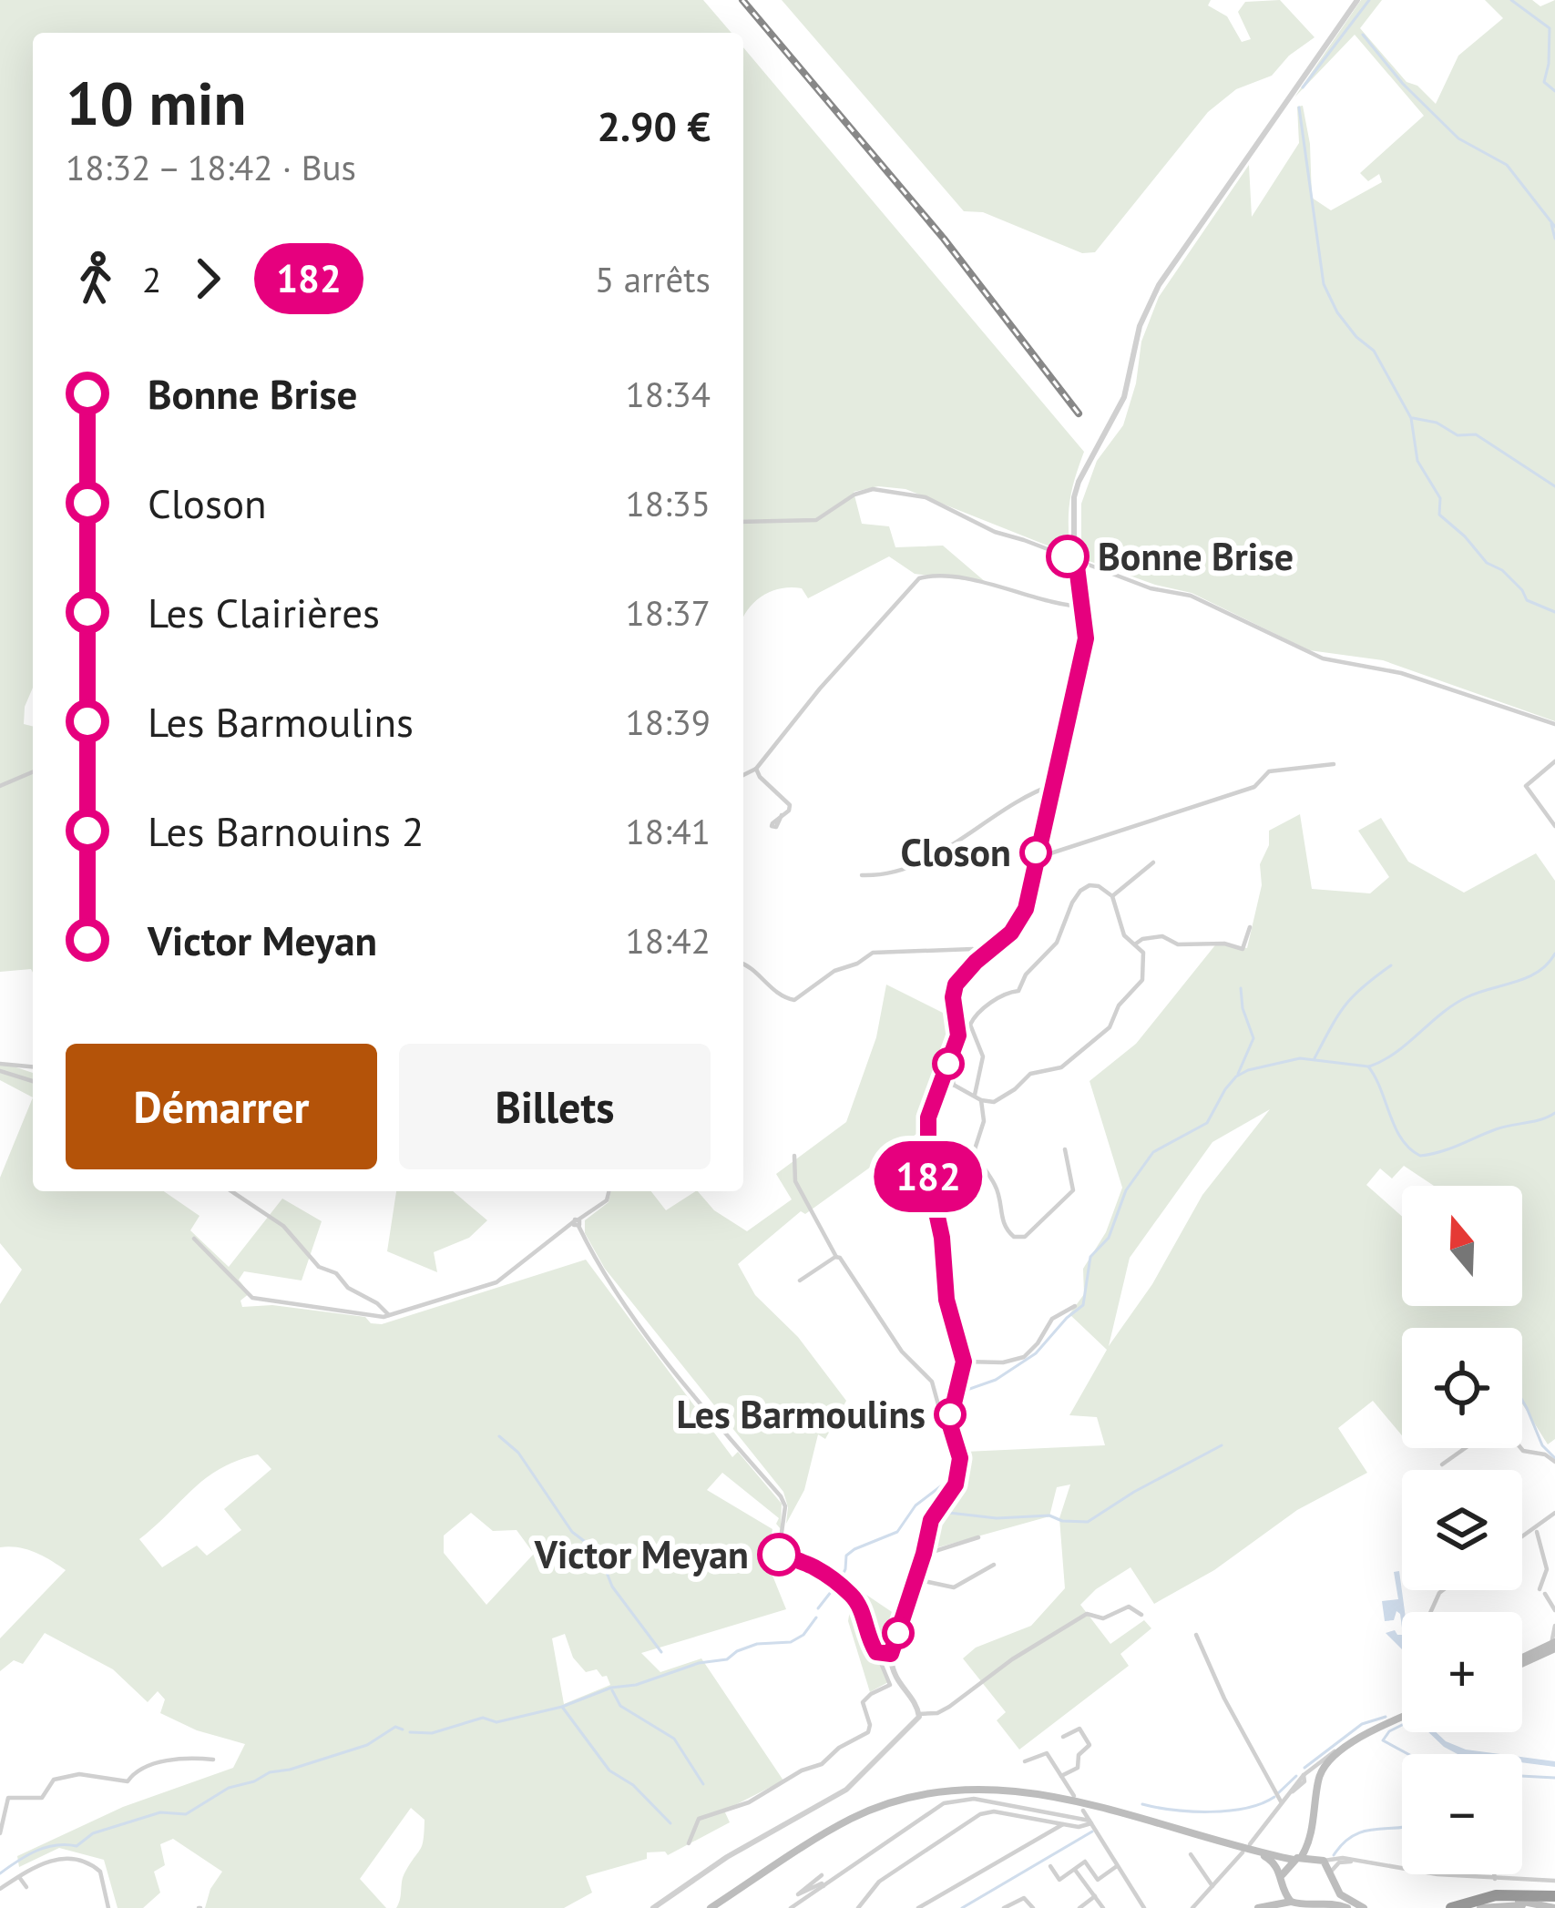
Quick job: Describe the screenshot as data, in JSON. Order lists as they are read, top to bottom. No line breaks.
{"places":["Bonne Brise","Closon","Les Barmoulins","Victor Meyan"],"lines":["bus line 182"],"north":"top","page":{"on_map":"182","heading":["10 min","18:32 – 18:42 · Bus","2.90 €"],"legs":["2","182","5 arrêts"],"list":[{"name":"Bonne Brise","value":"18:34"},{"name":"Closon","value":"18:35"},{"name":"Les Clairières","value":"18:37"},{"name":"Les Barmoulins","value":"18:39"},{"name":"Les Barnouins 2","value":"18:41"},{"name":"Victor Meyan","value":"18:42"}],"buttons":["Démarrer","Billets"],"map_buttons":["+","−"]}}
